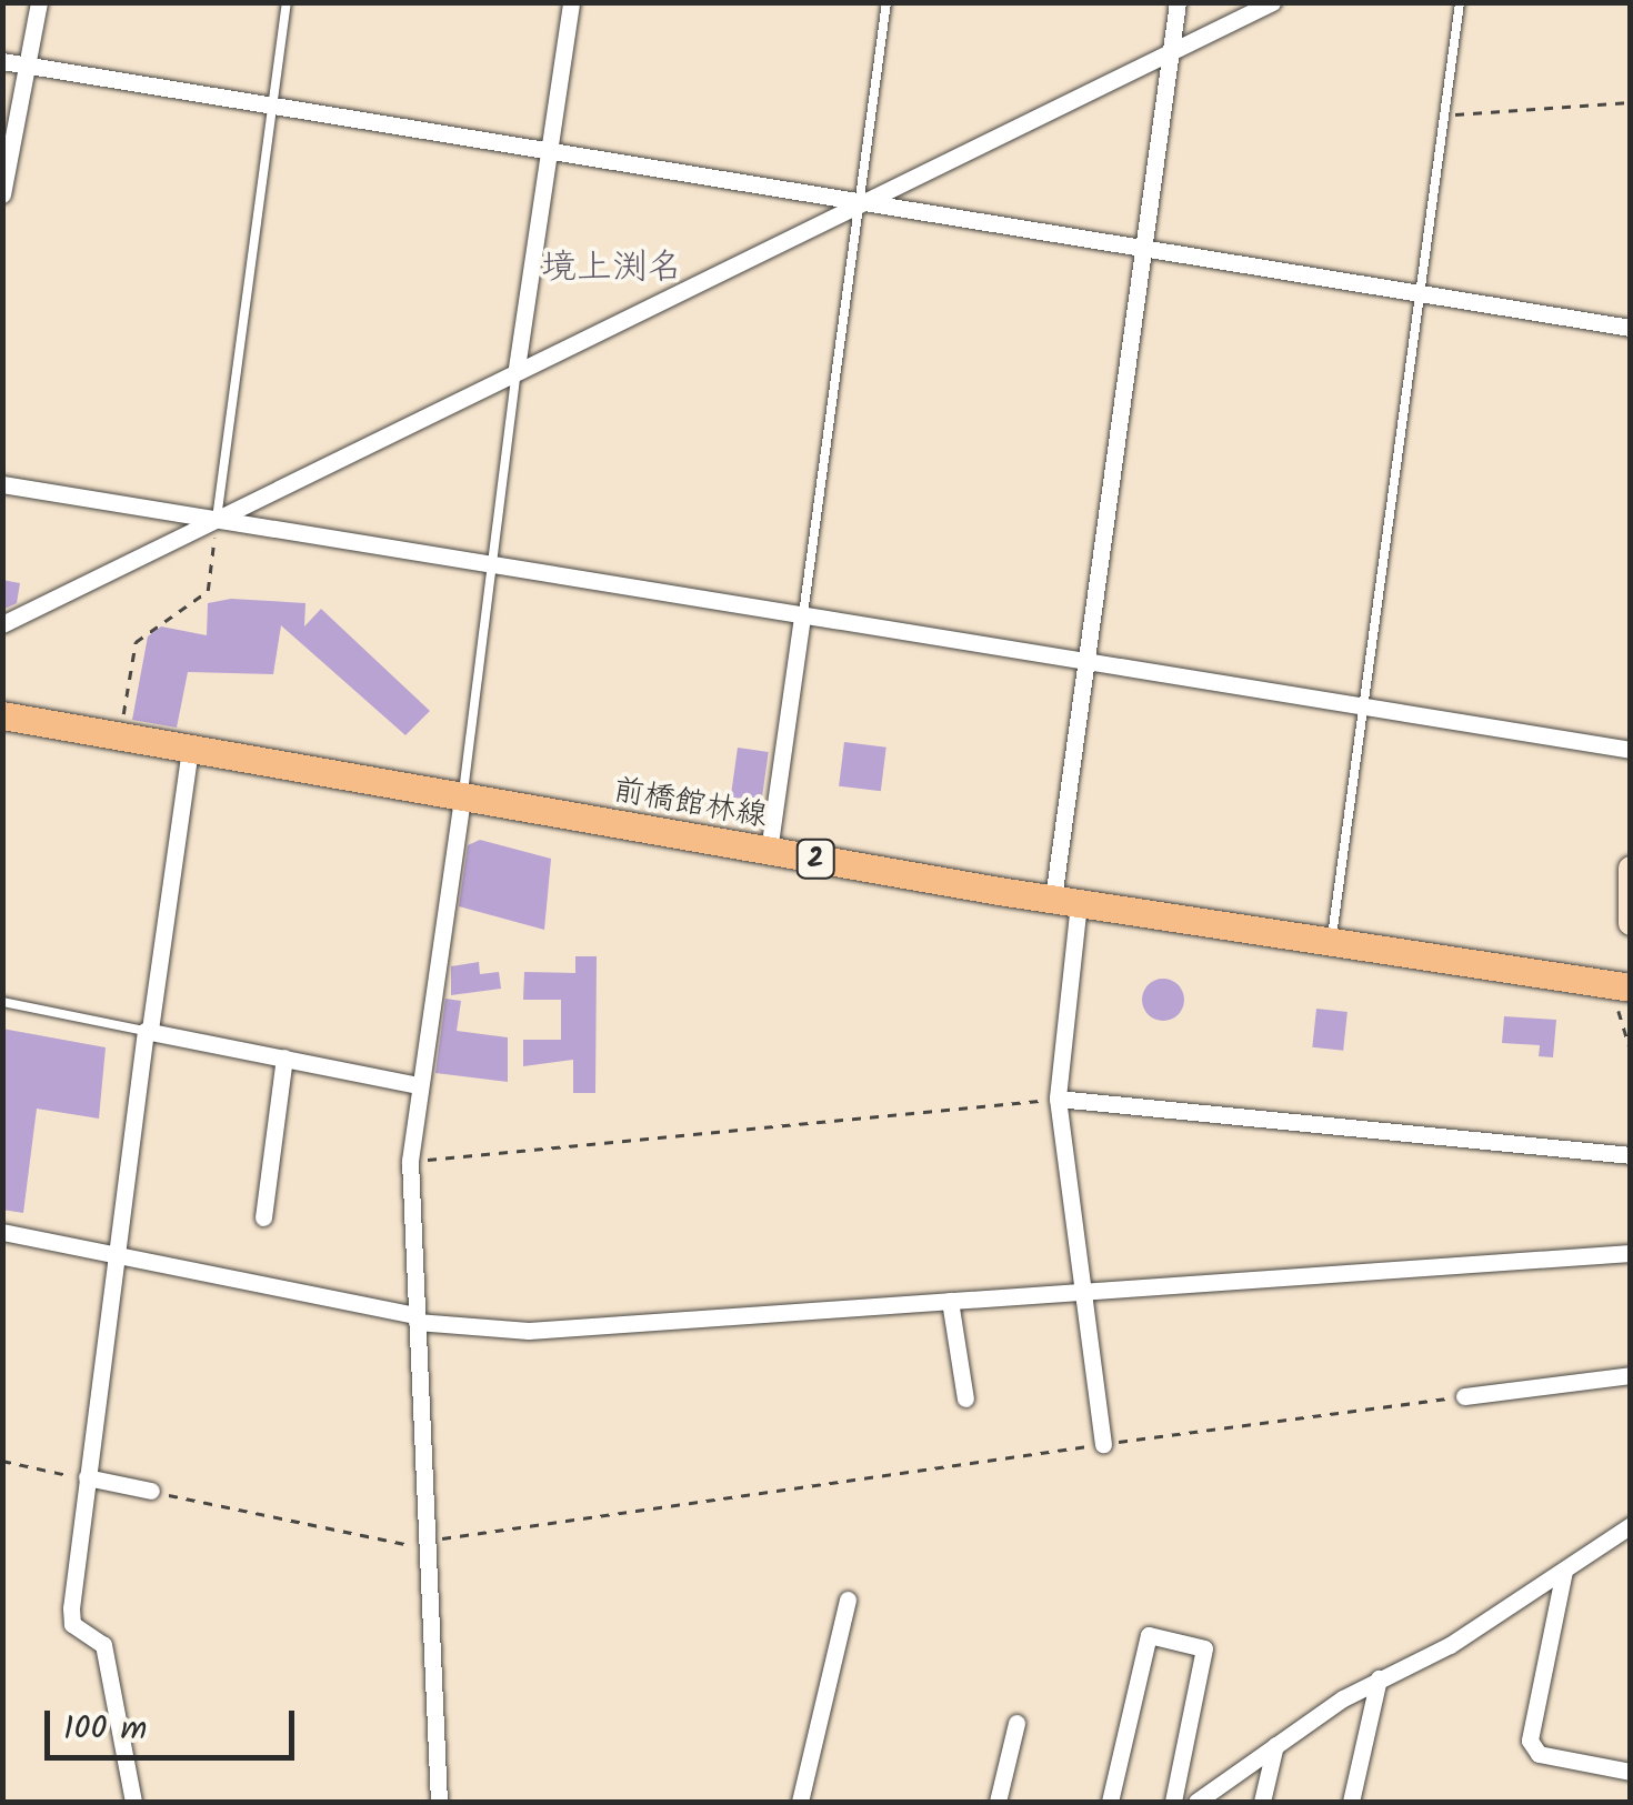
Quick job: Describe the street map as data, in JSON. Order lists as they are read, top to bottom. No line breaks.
{"streets":{"main road":["前橋館林線","2"]},"districts":["境上渕名"],"scale_bar":"100 m"}
